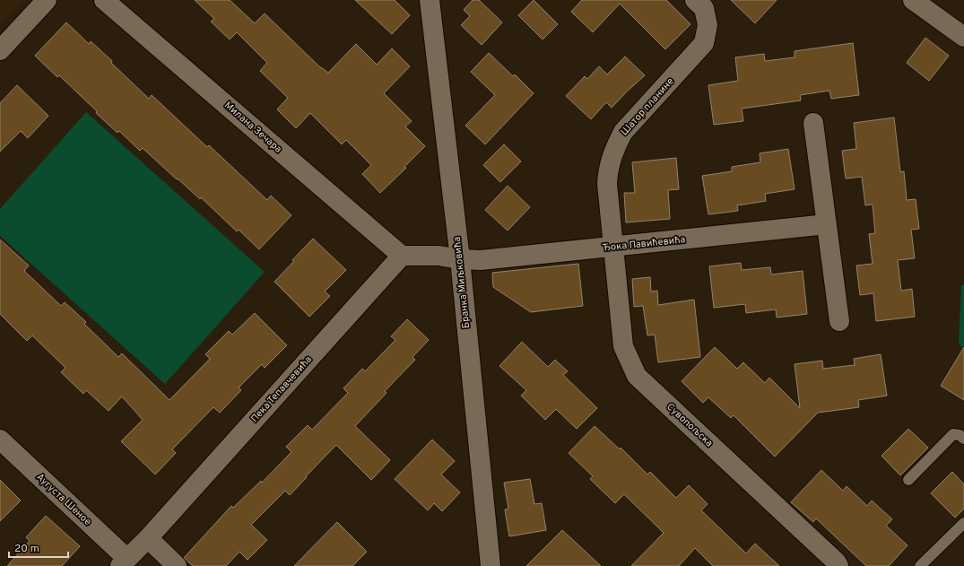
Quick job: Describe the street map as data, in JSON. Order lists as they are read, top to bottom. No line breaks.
{"streets":{"street":["Шатор планине","Милана Зечара","Ђока Павићевића","Бранка Миљковића","Пека Тепавчевића","Сувопољска","Аугуста Шеное"]},"crossings":[["Шатор планине","Ђока Павићевића"],["Шатор планине","Сувопољска"],["Милана Зечара","Пека Тепавчевића"],["Ђока Павићевића","Бранка Миљковића"],["Ђока Павићевића","Сувопољска"],["Пека Тепавчевића","Аугуста Шеное"]],"scale_bar":"20 m"}
